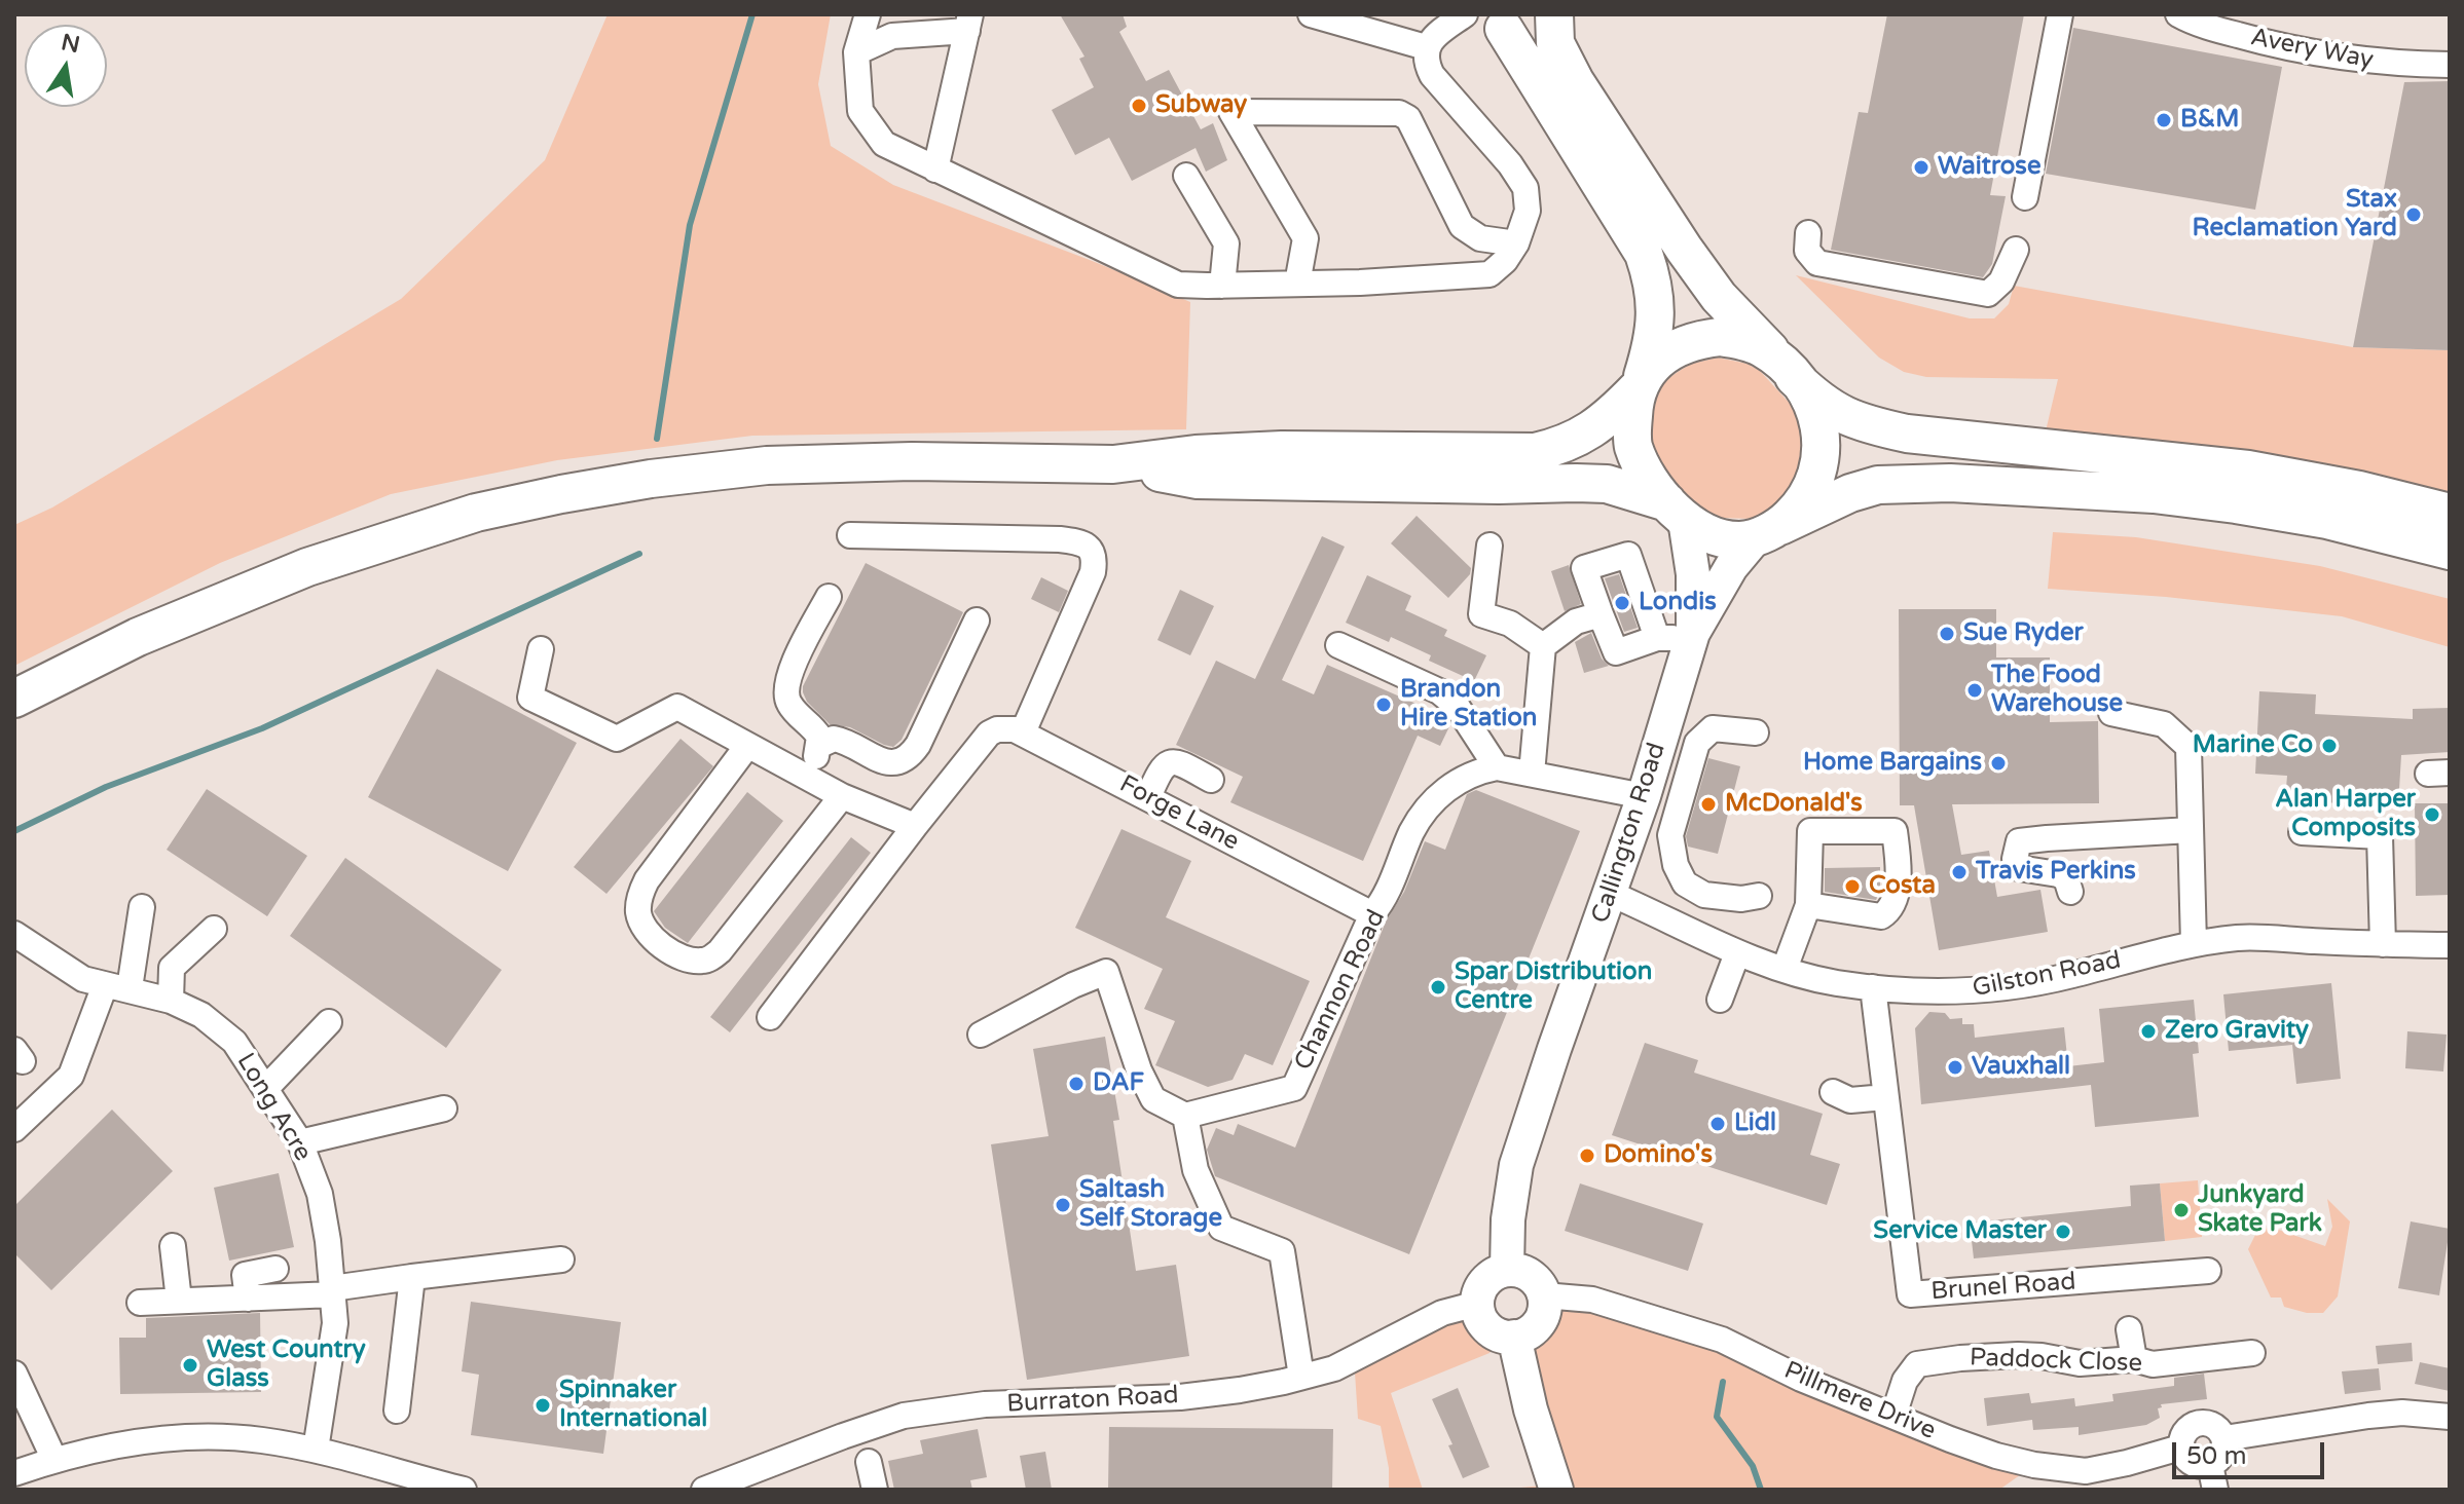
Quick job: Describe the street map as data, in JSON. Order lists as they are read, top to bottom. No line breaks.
{"streets":{"main road":["Callington Road"],"street":["Avery Way","Forge Lane","Gilston Road","Channon Road","Long Acre","Brunel Road","Paddock Close","Burraton Road","Pillmere Drive"]},"crossings":[["Forge Lane","Channon Road"],["Callington Road","Gilston Road"],["Callington Road","Channon Road"],["Callington Road","Burraton Road"],["Callington Road","Pillmere Drive"],["Gilston Road","Brunel Road"],["Paddock Close","Pillmere Drive"],["Burraton Road","Pillmere Drive"]],"places":["Subway","B&M","Waitrose","Stax Reclamation Yard","Londis","Sue Ryder","The Food Warehouse","Brandon Hire Station","Marine Co","Home Bargains","McDonald's","Alan Harper Composits","Travis Perkins","Costa","Spar Distribution Centre","Zero Gravity","Vauxhall","DAF","Lidl","Domino's","Saltash Self Storage","Junkyard Skate Park","Service Master","West Country Glass","Spinnaker International"],"scale_bar":"50 m","north":"top"}
